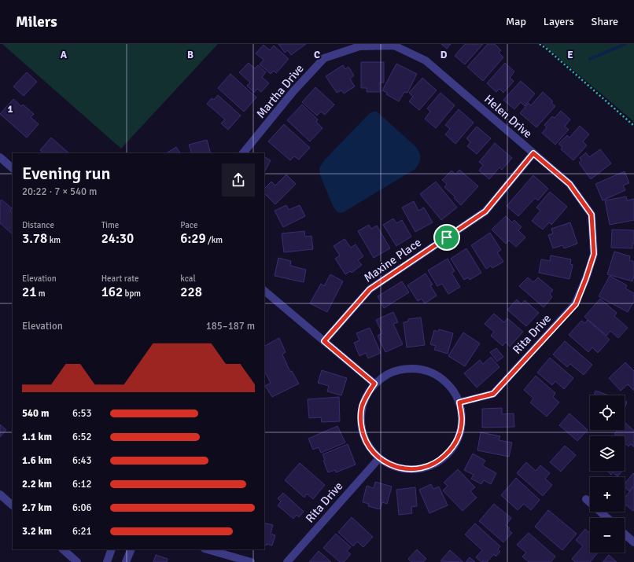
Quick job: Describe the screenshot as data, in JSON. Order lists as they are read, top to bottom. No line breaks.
{"streets":{"street":["Martha Drive","Helen Drive","Maxine Place","Rita Drive"]},"crossings":[["Martha Drive","Helen Drive"],["Helen Drive","Maxine Place"],["Helen Drive","Rita Drive"]],"page":{"header":"Milers","nav":["Map","Layers","Share"],"heading":["Evening run","20:22 · 7 × 540 m"],"stats":[["Distance","3.78 km"],["Time","24:30"],["Pace","6:29 /km"],["Elevation","21 m"],["Heart rate","162 bpm"],["kcal","228"]],"chart":["Elevation","185–187 m"],"map_buttons":["+","−"],"list":[{"name":"540 m","note":"6:53"},{"name":"1.1 km","note":"6:52"},{"name":"1.6 km","note":"6:43"},{"name":"2.2 km","note":"6:12"},{"name":"2.7 km","note":"6:06"},{"name":"3.2 km","note":"6:21"}]},"grid":{"columns":["A","B","C","D","E"],"rows":["1"]}}
